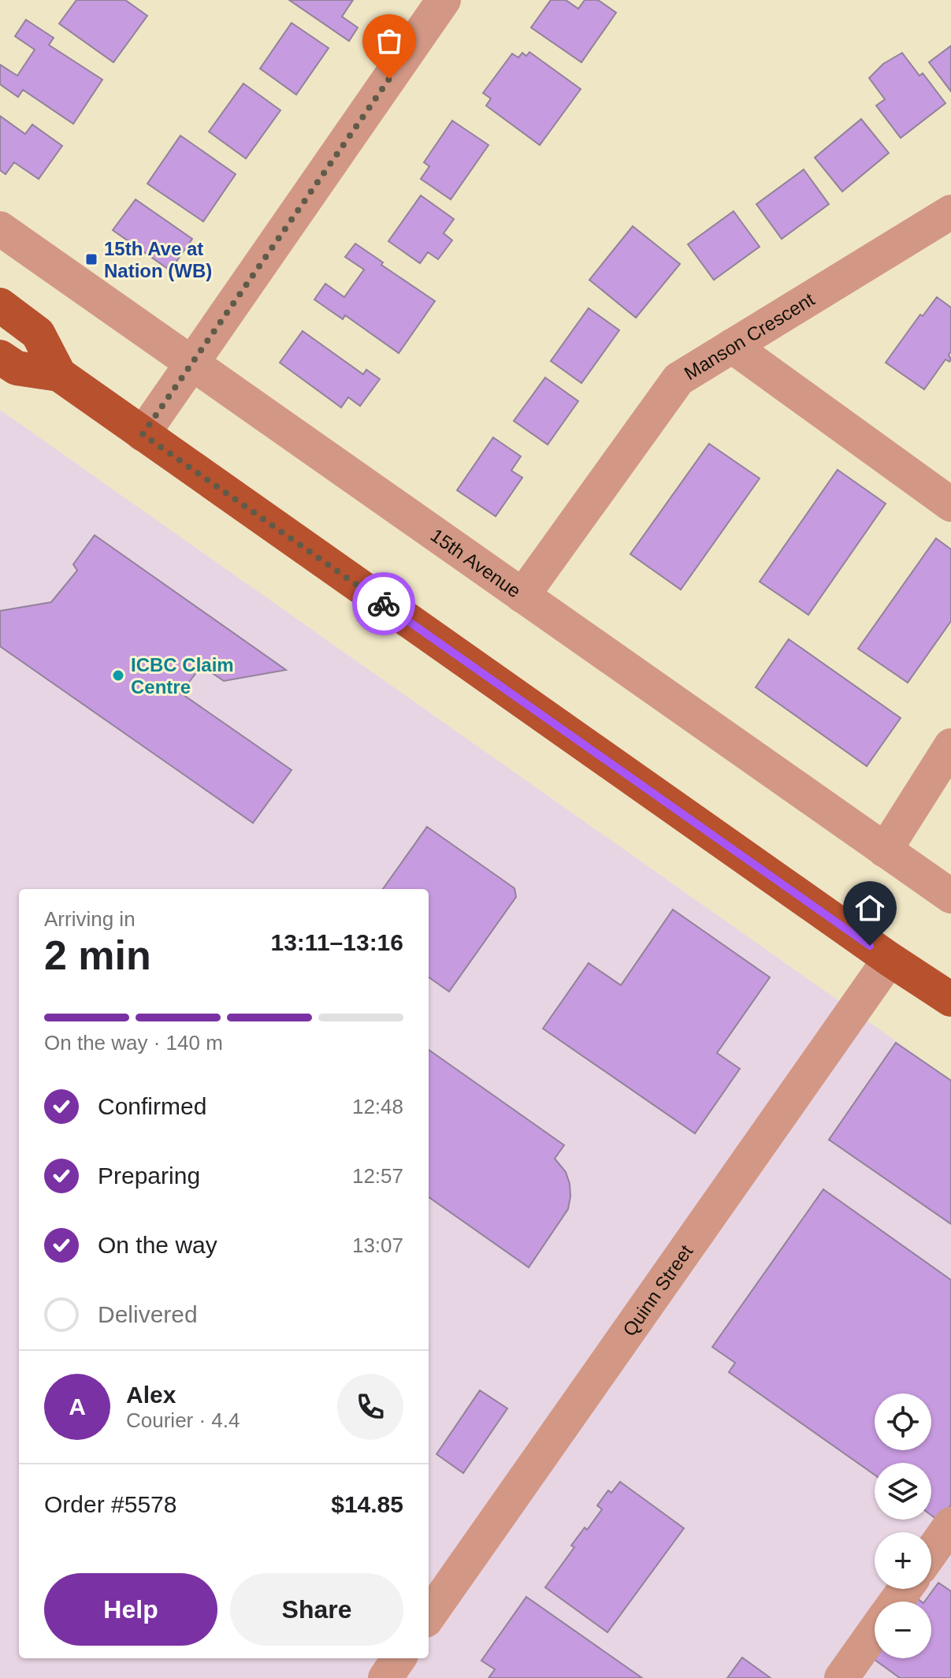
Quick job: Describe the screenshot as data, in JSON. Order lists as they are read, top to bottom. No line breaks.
{"streets":{"street":["Manson Crescent","15th Avenue","Quinn Street"]},"crossings":[["Manson Crescent","15th Avenue"]],"places":{"transit":["15th Ave at Nation (WB)"],"other":["ICBC Claim Centre"]},"page":{"heading":["2 min","Arriving in","13:11–13:16"],"panel":["Alex","Courier · 4.4","Order #5578","$14.85"],"bar":"On the way · 140 m","list":[["Confirmed","12:48"],["Preparing","12:57"],["On the way","13:07"],"Delivered"],"round":"A","map_buttons":["+","−"],"buttons":["Help","Share"]}}
